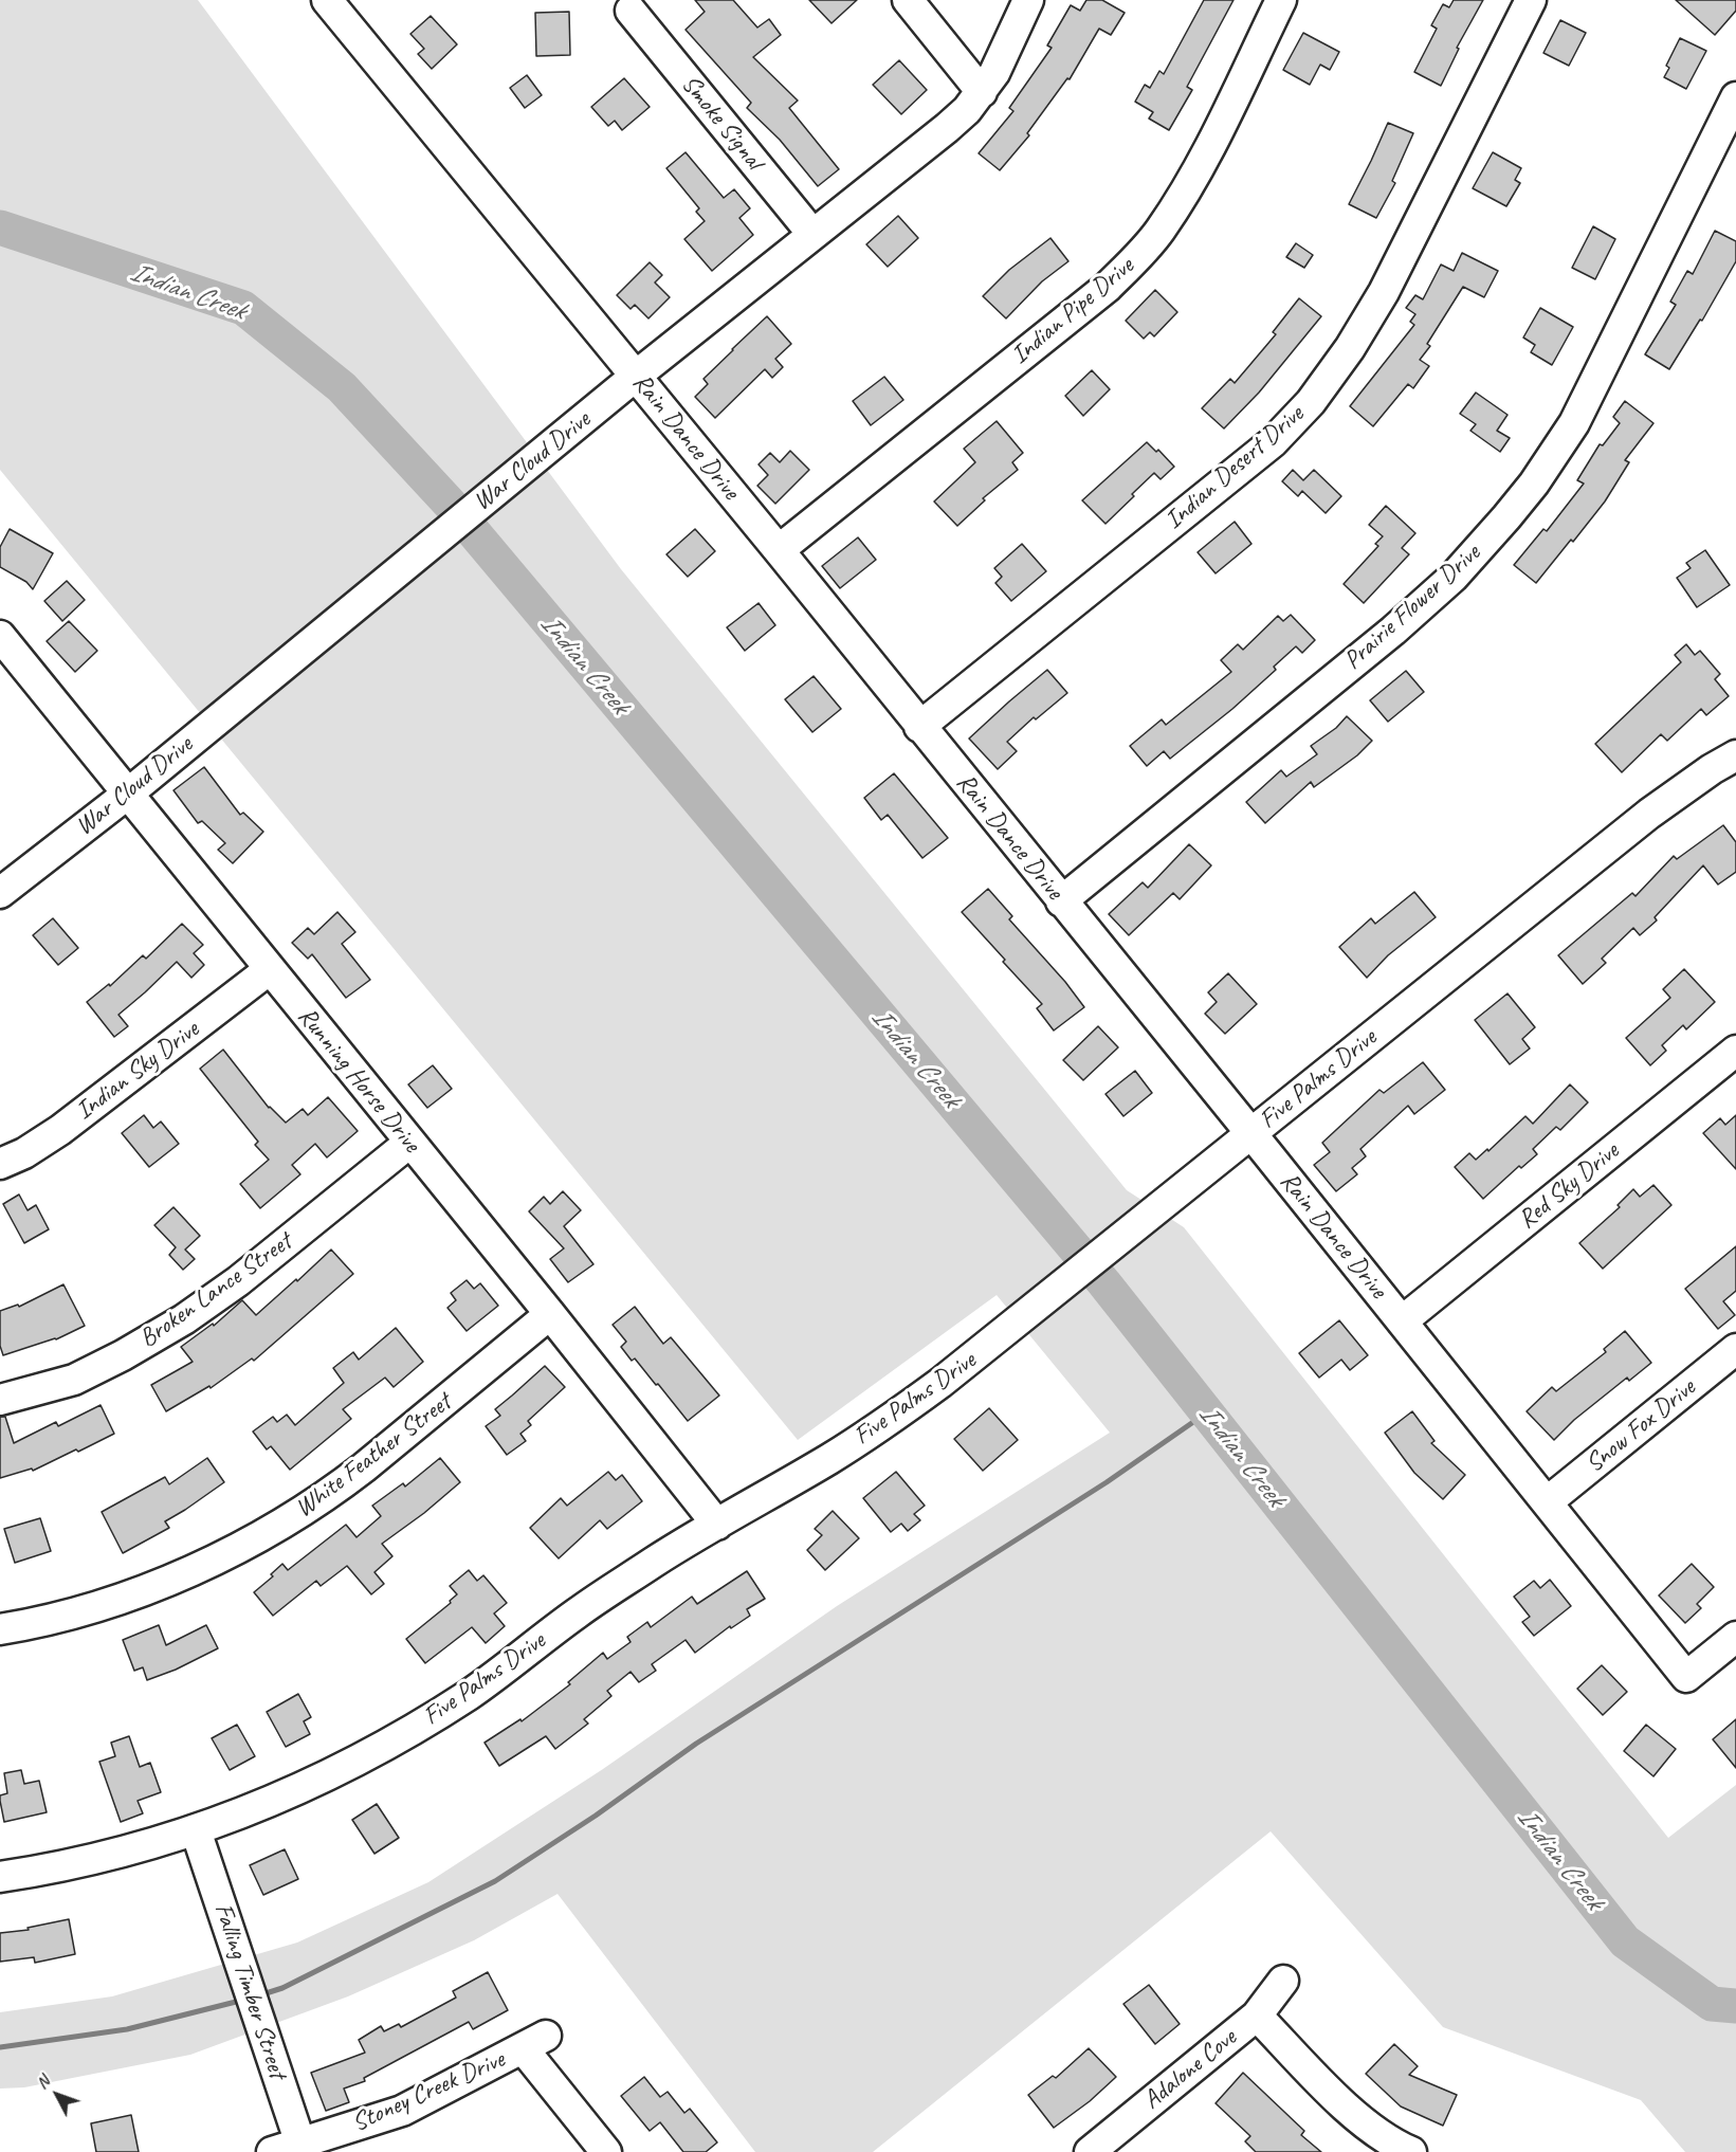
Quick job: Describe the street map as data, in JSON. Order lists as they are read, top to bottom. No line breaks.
{"streets":{"street":["Smoke Signal","Indian Pipe Drive","Rain Dance Drive","War Cloud Drive","Indian Desert Drive","Prairie Flower Drive","Indian Sky Drive","Five Palms Drive","Running Horse Drive","Red Sky Drive","Broken Lance Street","Snow Fox Drive","White Feather Street","Falling Timber Street","Adalone Cove","Stoney Creek Drive"]},"crossings":[["Smoke Signal","War Cloud Drive"],["Indian Pipe Drive","Rain Dance Drive"],["Rain Dance Drive","War Cloud Drive"],["Rain Dance Drive","Indian Desert Drive"],["Rain Dance Drive","Prairie Flower Drive"],["Rain Dance Drive","Five Palms Drive"],["Rain Dance Drive","Red Sky Drive"],["Rain Dance Drive","Snow Fox Drive"],["War Cloud Drive","Running Horse Drive"],["Indian Sky Drive","Running Horse Drive"],["Five Palms Drive","Running Horse Drive"],["Five Palms Drive","Falling Timber Street"],["Running Horse Drive","Broken Lance Street"],["Running Horse Drive","White Feather Street"],["Falling Timber Street","Stoney Creek Drive"]],"water":["Indian Creek"],"north":"top left"}
